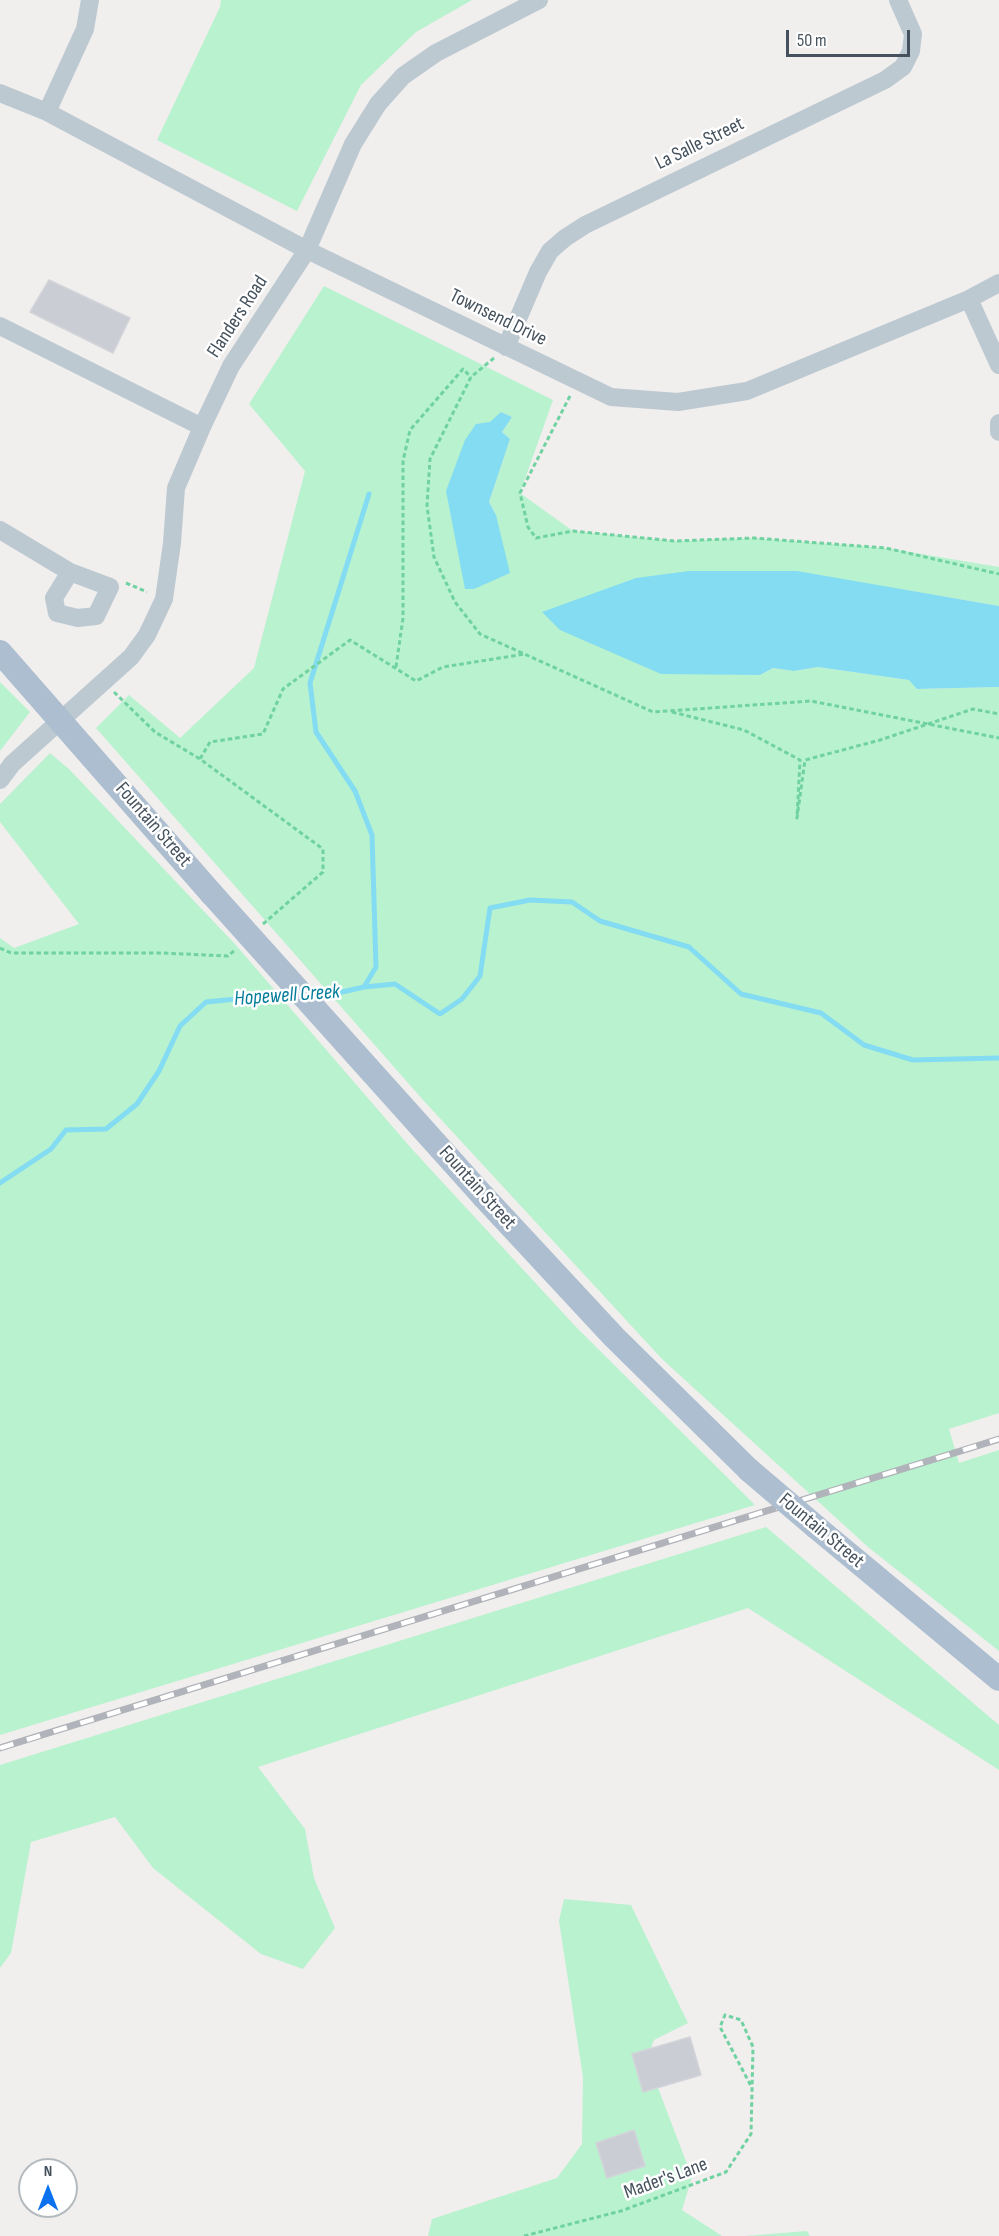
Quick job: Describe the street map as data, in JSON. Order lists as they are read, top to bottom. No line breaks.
{"streets":{"main road":["Fountain Street"],"street":["La Salle Street","Flanders Road","Townsend Drive"],"path":["Mader's Lane"]},"crossings":[["La Salle Street","Townsend Drive"],["Flanders Road","Townsend Drive"],["Flanders Road","Fountain Street"]],"water":["Hopewell Creek"],"scale_bar":"50 m","north":"top"}
